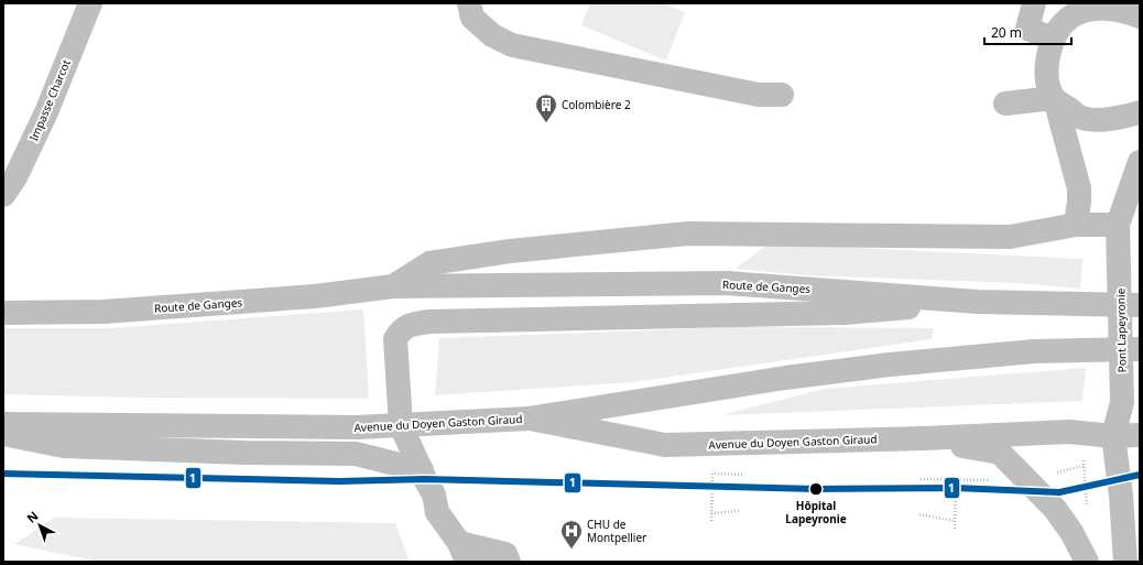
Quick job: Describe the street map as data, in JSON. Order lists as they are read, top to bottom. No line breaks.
{"streets":{"main road":["Impasse Charcot","Route de Ganges","Pont Lapeyronie","Avenue du Doyen Gaston Giraud"]},"crossings":[["Route de Ganges","Pont Lapeyronie"],["Pont Lapeyronie","Avenue du Doyen Gaston Giraud"]],"places":{"building":["Colombière 2"],"other":["Hôpital Lapeyronie"],"hospital":["CHU de Montpellier"]},"lines":["transit line 1"],"scale_bar":"20 m","north":"top left"}
